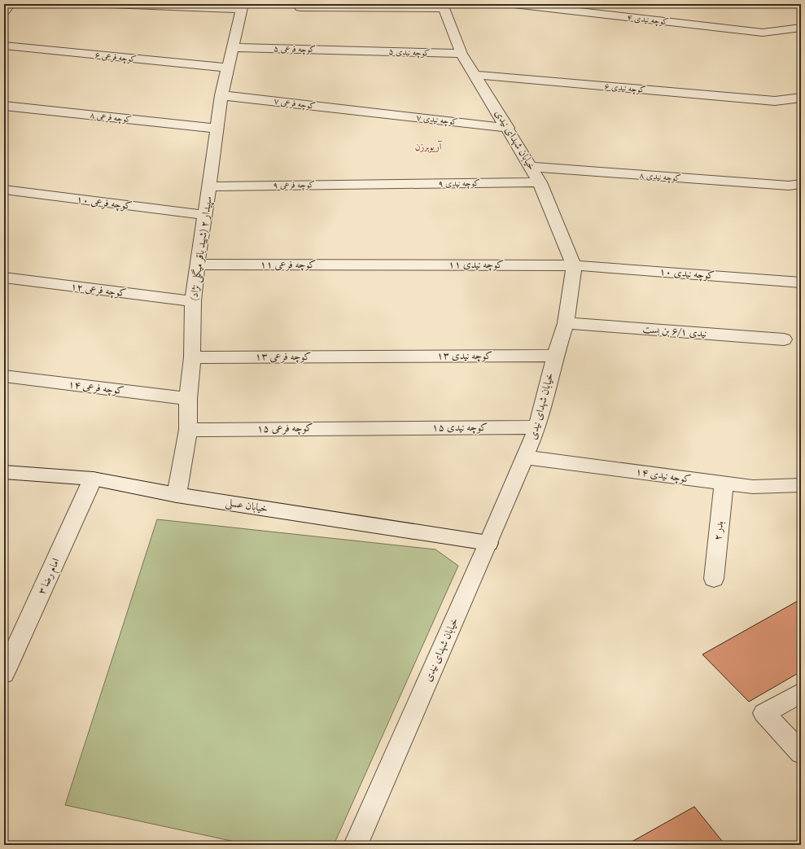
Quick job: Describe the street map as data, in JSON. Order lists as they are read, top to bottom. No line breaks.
{"streets":{"street":["کوچه نیدی ۴","کوچه فرعی ۵","کوچه نیدی ۵","کوچه فرعی ۶","کوچه نیدی ۶","کوچه فرعی ۷","کوچه فرعی ۸","کوچه نیدی ۷","خیابان شهدای نیدی","کوچه نیدی ۸","کوچه نیدی ۹","کوچه فرعی ۹","کوچه فرعی ۱۰","سپیدار ۲ (شهید باقر میگلی نژاد)","کوچه فرعی ۱۱","کوچه نیدی ۱۱","کوچه نیدی ۱۰","کوچه فرعی ۱۲","نیدی ۶/۱ بن بست","کوچه نیدی ۱۳","کوچه فرعی ۱۳","کوچه فرعی ۱۴","کوچه نیدی ۱۵","کوچه فرعی ۱۵","کوچه نیدی ۱۴","خیابان عسلی","بدر ۲","امام رضا ۳"]},"crossings":[["کوچه فرعی ۵","کوچه نیدی ۵"],["کوچه فرعی ۵","سپیدار ۲ (شهید باقر میگلی نژاد)"],["کوچه نیدی ۵","خیابان شهدای نیدی"],["کوچه فرعی ۶","سپیدار ۲ (شهید باقر میگلی نژاد)"],["کوچه نیدی ۶","خیابان شهدای نیدی"],["کوچه فرعی ۷","کوچه نیدی ۷"],["کوچه فرعی ۷","سپیدار ۲ (شهید باقر میگلی نژاد)"],["کوچه فرعی ۸","سپیدار ۲ (شهید باقر میگلی نژاد)"],["کوچه نیدی ۷","خیابان شهدای نیدی"],["خیابان شهدای نیدی","کوچه نیدی ۸"],["خیابان شهدای نیدی","کوچه نیدی ۹"],["خیابان شهدای نیدی","کوچه نیدی ۱۱"],["خیابان شهدای نیدی","کوچه نیدی ۱۰"],["خیابان شهدای نیدی","نیدی ۶/۱ بن بست"],["خیابان شهدای نیدی","کوچه نیدی ۱۳"],["خیابان شهدای نیدی","کوچه نیدی ۱۵"],["خیابان شهدای نیدی","کوچه نیدی ۱۴"],["خیابان شهدای نیدی","خیابان عسلی"],["کوچه نیدی ۸","کوچه نیدی ۹"],["کوچه نیدی ۹","کوچه فرعی ۹"],["کوچه فرعی ۹","سپیدار ۲ (شهید باقر میگلی نژاد)"],["کوچه فرعی ۱۰","سپیدار ۲ (شهید باقر میگلی نژاد)"],["سپیدار ۲ (شهید باقر میگلی نژاد)","کوچه فرعی ۱۱"],["سپیدار ۲ (شهید باقر میگلی نژاد)","کوچه فرعی ۱۲"],["سپیدار ۲ (شهید باقر میگلی نژاد)","کوچه فرعی ۱۳"],["سپیدار ۲ (شهید باقر میگلی نژاد)","کوچه فرعی ۱۴"],["سپیدار ۲ (شهید باقر میگلی نژاد)","کوچه فرعی ۱۵"],["سپیدار ۲ (شهید باقر میگلی نژاد)","خیابان عسلی"],["کوچه فرعی ۱۱","کوچه نیدی ۱۱"],["کوچه نیدی ۱۱","کوچه نیدی ۱۰"],["کوچه نیدی ۱۳","کوچه فرعی ۱۳"],["کوچه نیدی ۱۵","کوچه فرعی ۱۵"],["کوچه نیدی ۱۴","بدر ۲"],["خیابان عسلی","امام رضا ۳"]],"districts":["آریو‌برزن"]}
